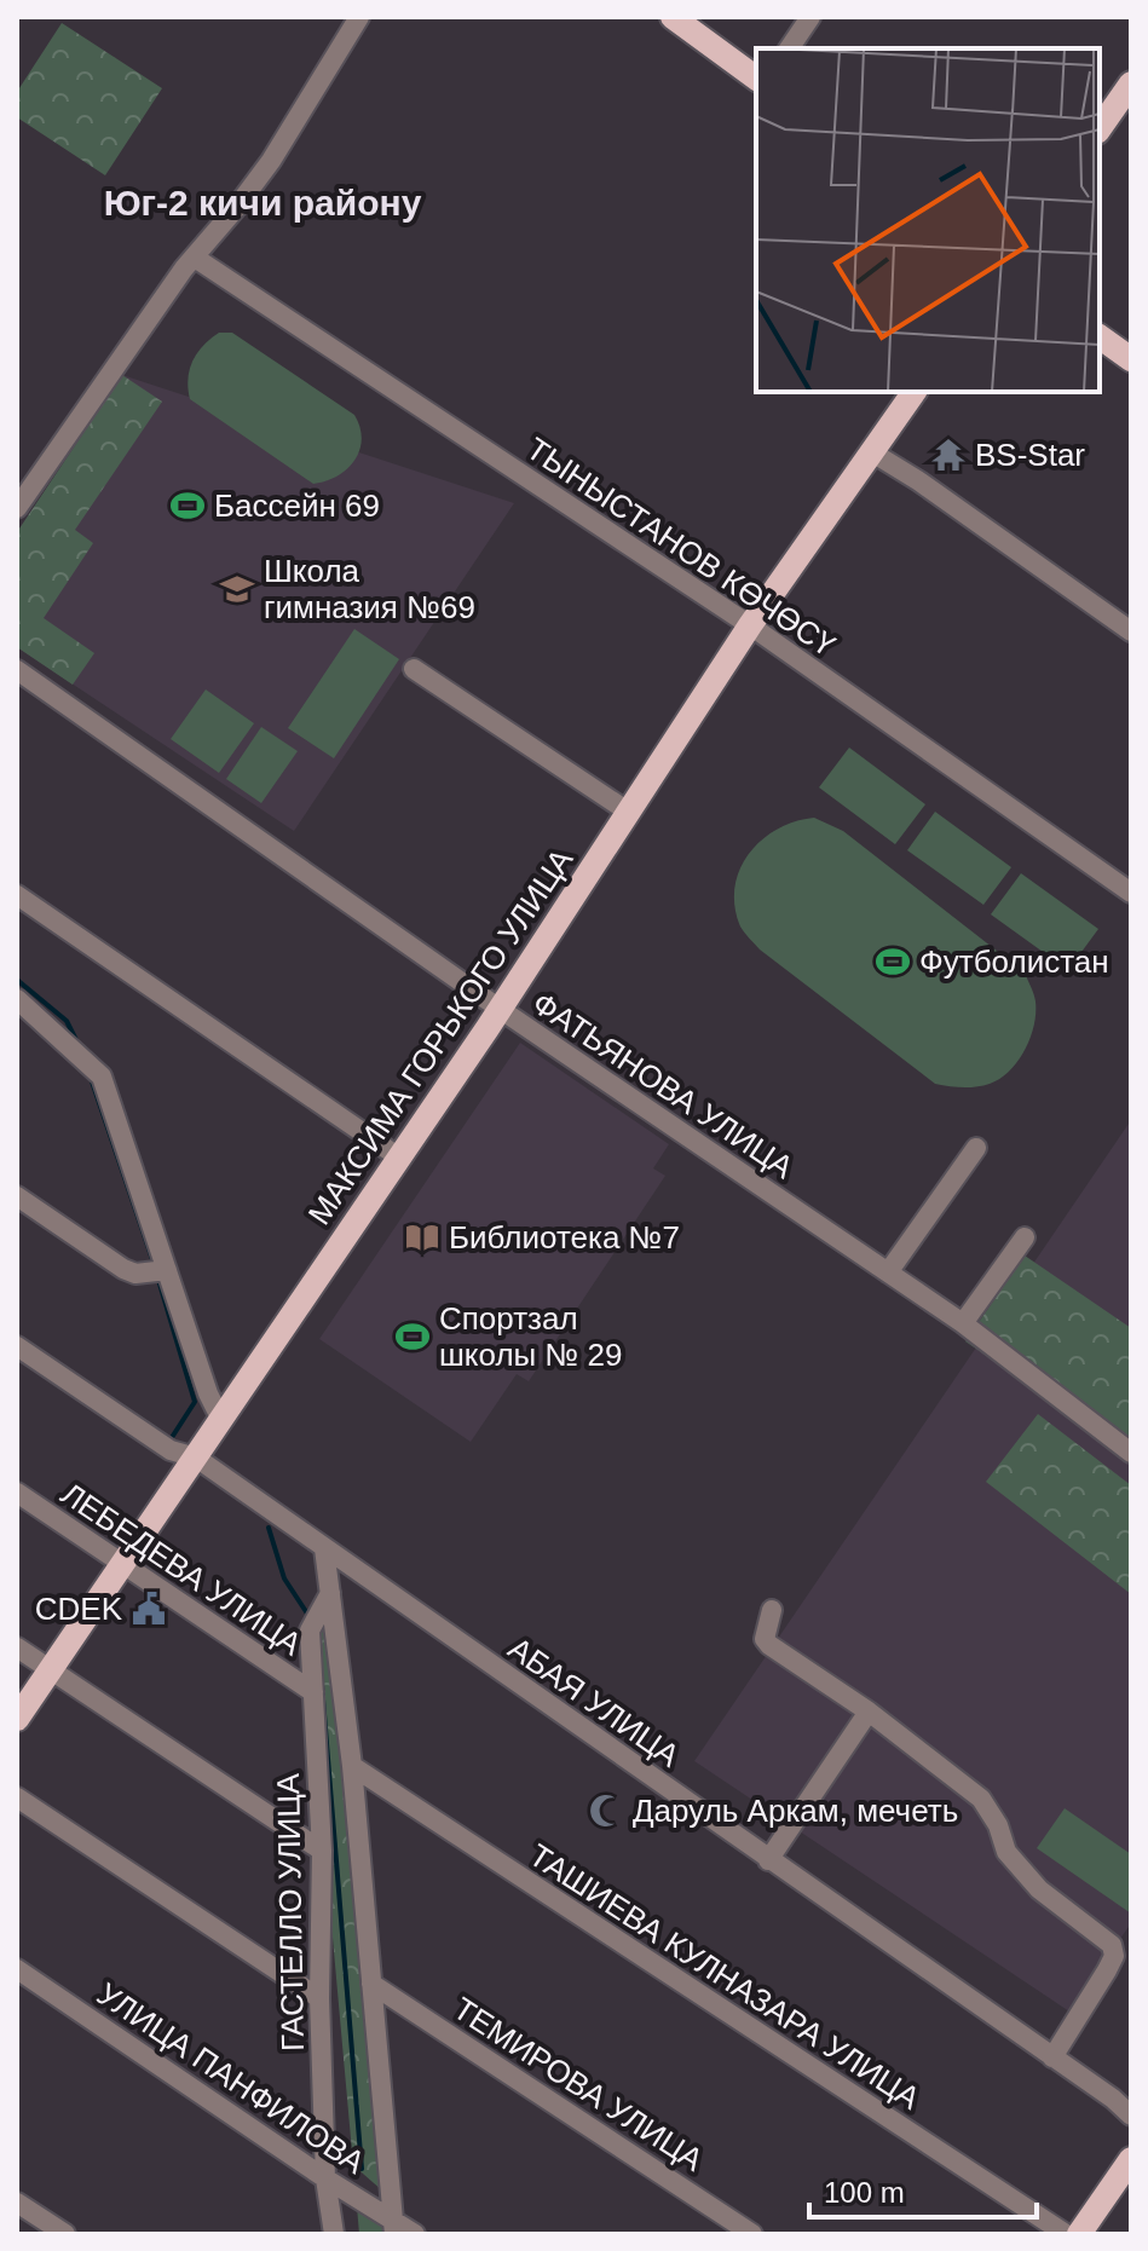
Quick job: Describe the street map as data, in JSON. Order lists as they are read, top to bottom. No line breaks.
{"streets":{"main road":["МАКСИМА ГОРЬКОГО УЛИЦА"],"street":["ТЫНЫСТАНОВ КӨЧӨСҮ","ФАТЬЯНОВА УЛИЦА","ЛЕБЕДЕВА УЛИЦА","АБАЯ УЛИЦА","ГАСТЕЛЛО УЛИЦА","ТАШИЕВА КУЛНАЗАРА УЛИЦА","УЛИЦА ПАНФИЛОВА","ТЕМИРОВА УЛИЦА"]},"crossings":[["ТЫНЫСТАНОВ КӨЧӨСҮ","МАКСИМА ГОРЬКОГО УЛИЦА"],["МАКСИМА ГОРЬКОГО УЛИЦА","ФАТЬЯНОВА УЛИЦА"],["МАКСИМА ГОРЬКОГО УЛИЦА","ЛЕБЕДЕВА УЛИЦА"],["МАКСИМА ГОРЬКОГО УЛИЦА","АБАЯ УЛИЦА"],["ЛЕБЕДЕВА УЛИЦА","ГАСТЕЛЛО УЛИЦА"],["АБАЯ УЛИЦА","ГАСТЕЛЛО УЛИЦА"],["ГАСТЕЛЛО УЛИЦА","ТАШИЕВА КУЛНАЗАРА УЛИЦА"],["ГАСТЕЛЛО УЛИЦА","УЛИЦА ПАНФИЛОВА"],["ГАСТЕЛЛО УЛИЦА","ТЕМИРОВА УЛИЦА"]],"districts":["Юг-2 кичи району"],"places":{"temple":["BS-Star"],"sports":["Бассейн 69","Футболистан","Спортзал школы № 29"],"school or university":["Школа гимназия №69"],"library":["Библиотека №7"],"public building":["CDEK"],"mosque":["Даруль Аркам, мечеть"]},"scale_bar":"100 m"}
